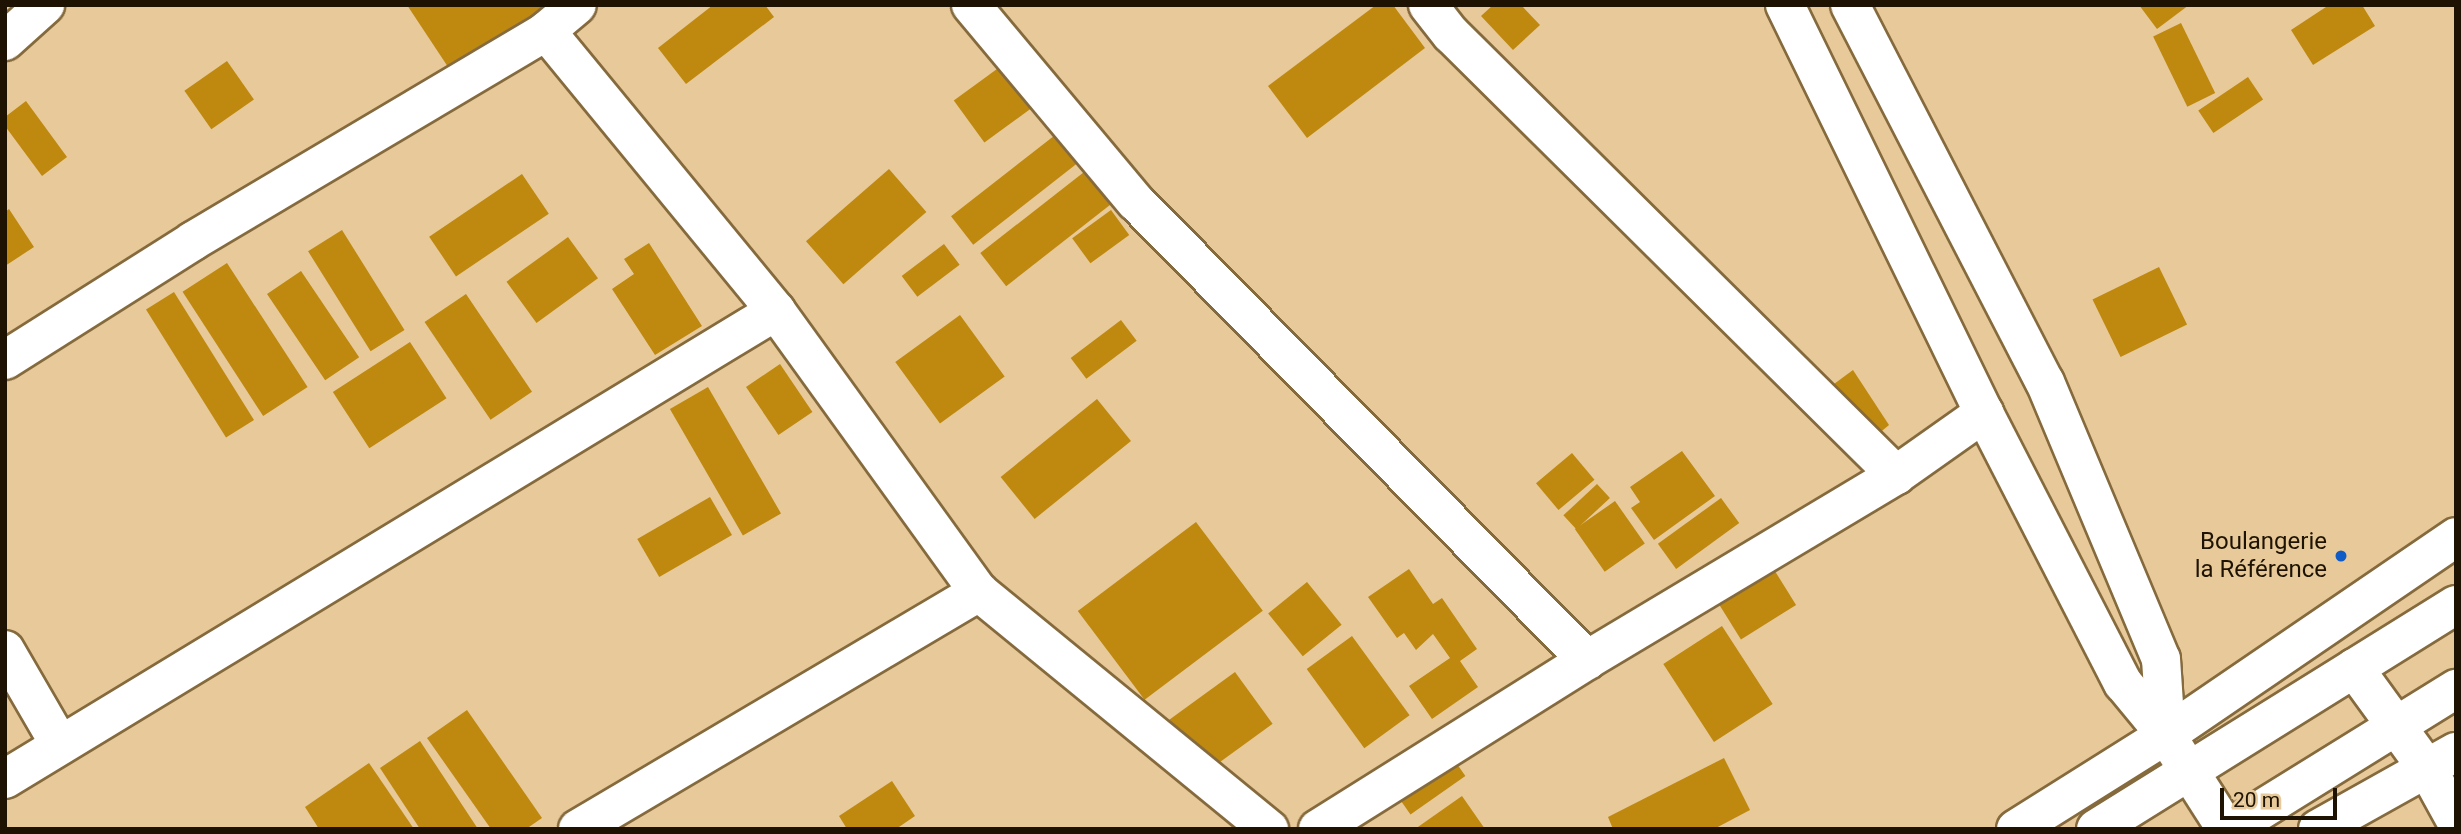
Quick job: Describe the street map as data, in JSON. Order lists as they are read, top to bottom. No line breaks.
{"places":["Boulangerie la Référence"],"scale_bar":"20 m"}
